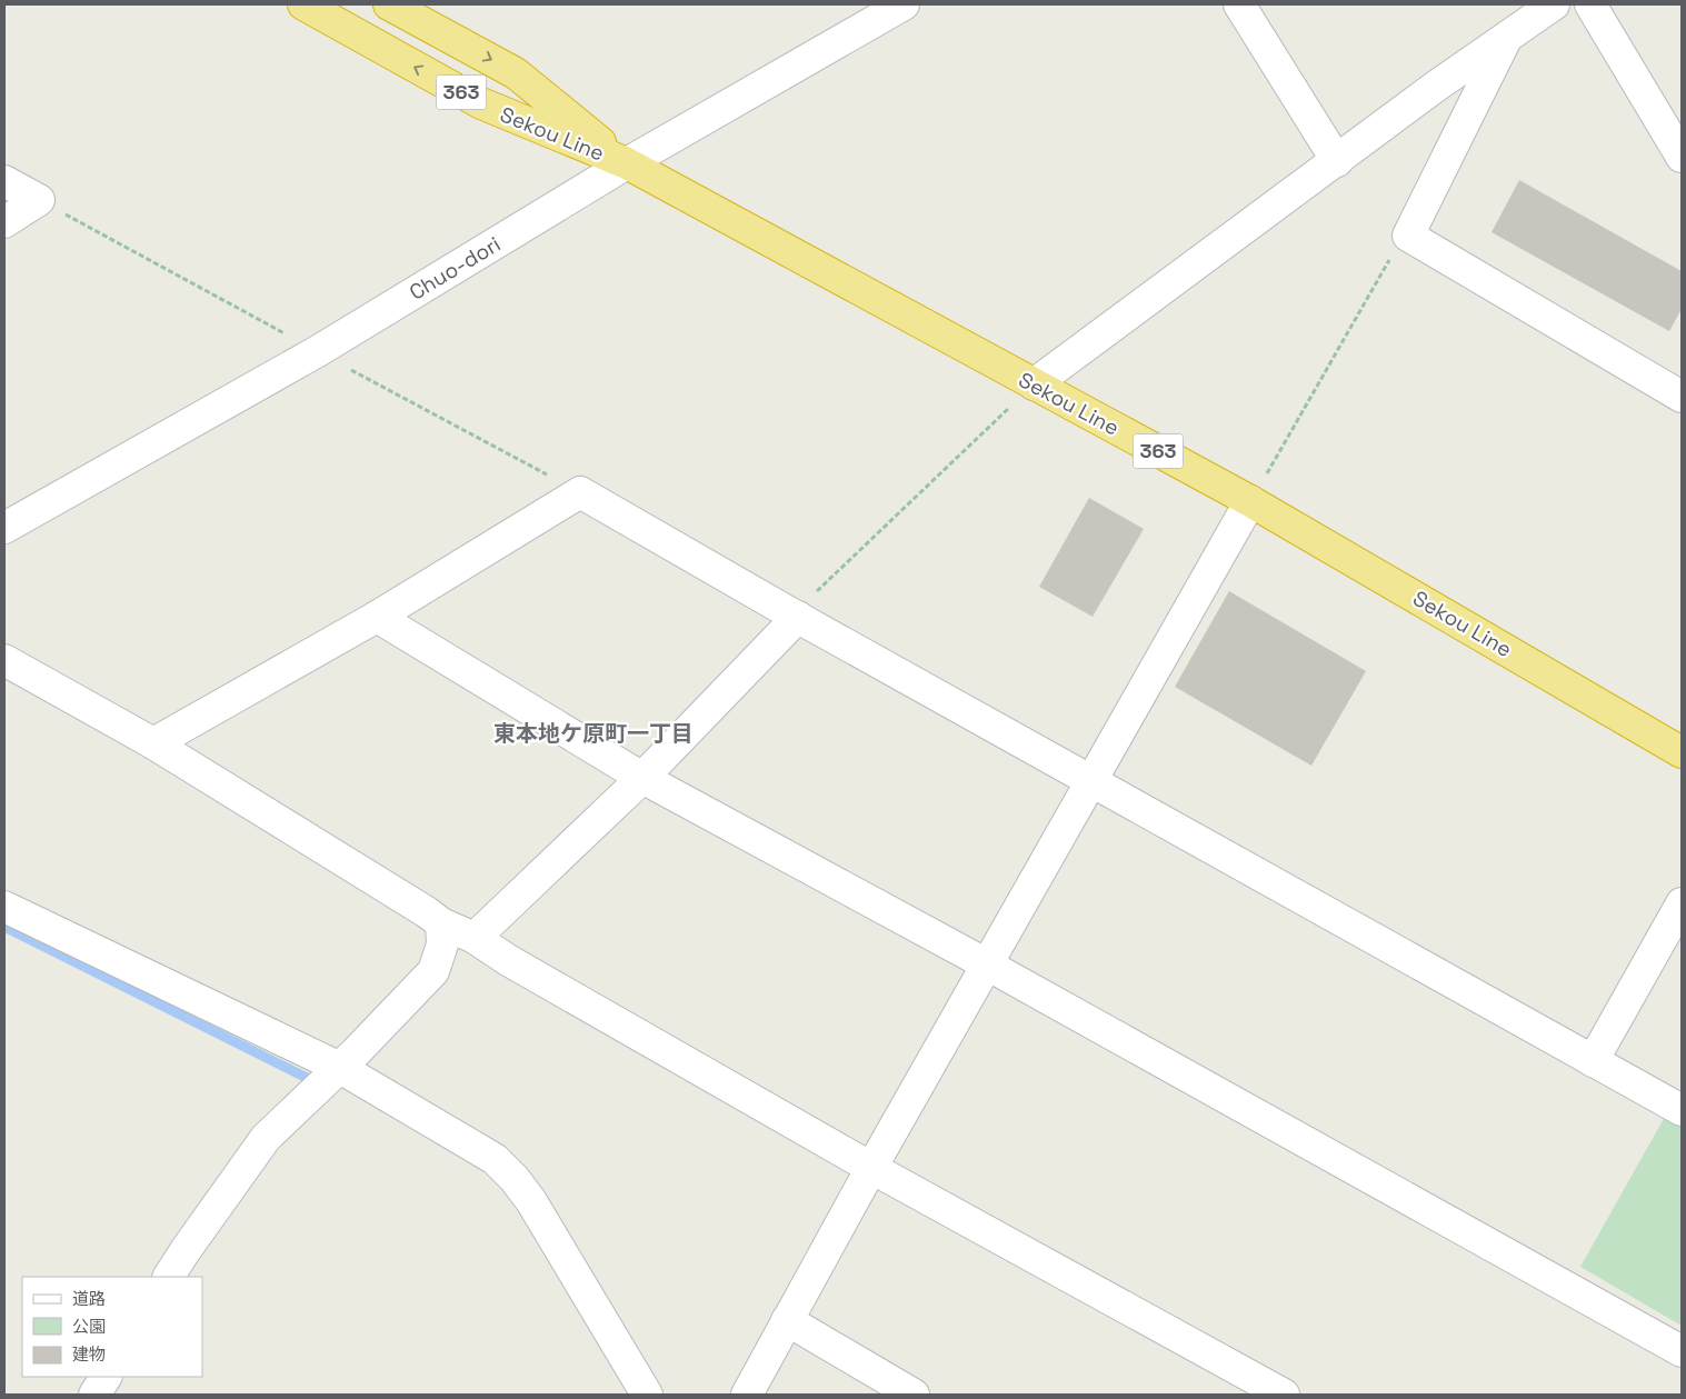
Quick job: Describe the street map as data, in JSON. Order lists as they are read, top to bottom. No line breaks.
{"streets":{"highway":["363","Sekou Line"],"street":["Chuo-dori"]},"crossings":[["Sekou Line","Chuo-dori"]],"districts":["東本地ケ原町一丁目"],"legend":["道路","公園","建物"]}
